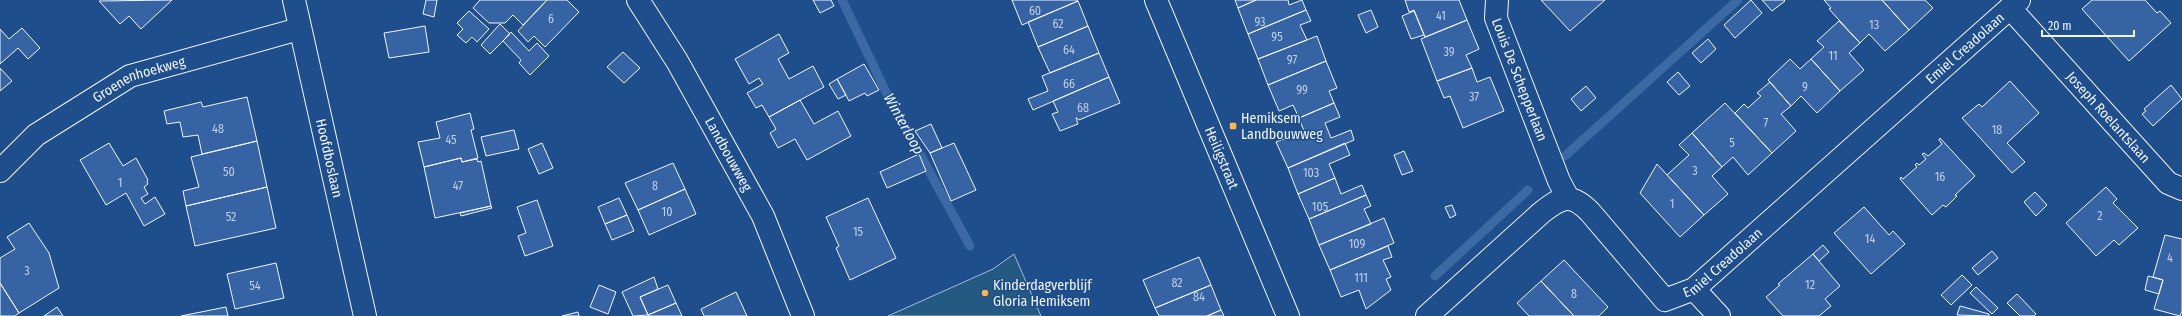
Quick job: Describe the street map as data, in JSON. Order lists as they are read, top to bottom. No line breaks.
{"streets":{"street":["Emiel Creadolaan","Louis De Schepperlaan","Groenenhoekweg","Joseph Roelantslaan","Landbouwweg","Hoofdboslaan","Heiligstraat"]},"crossings":[["Emiel Creadolaan","Louis De Schepperlaan"],["Emiel Creadolaan","Joseph Roelantslaan"],["Groenenhoekweg","Hoofdboslaan"]],"water":["Winterloop"],"places":{"transit":["Hemiksem Landbouwweg"],"other":["Kinderdagverblijf Gloria Hemiksem"]},"house_numbers":["60","41","6","93","62","13","95","64","39","11","97","66","9","99","37","68","7","48","18","45","5","3","50","103","16","1","47","8","1","105","10","2","52","15","14","109","4","3","111","82","12","54","8","84"],"scale_bar":"20 m"}
